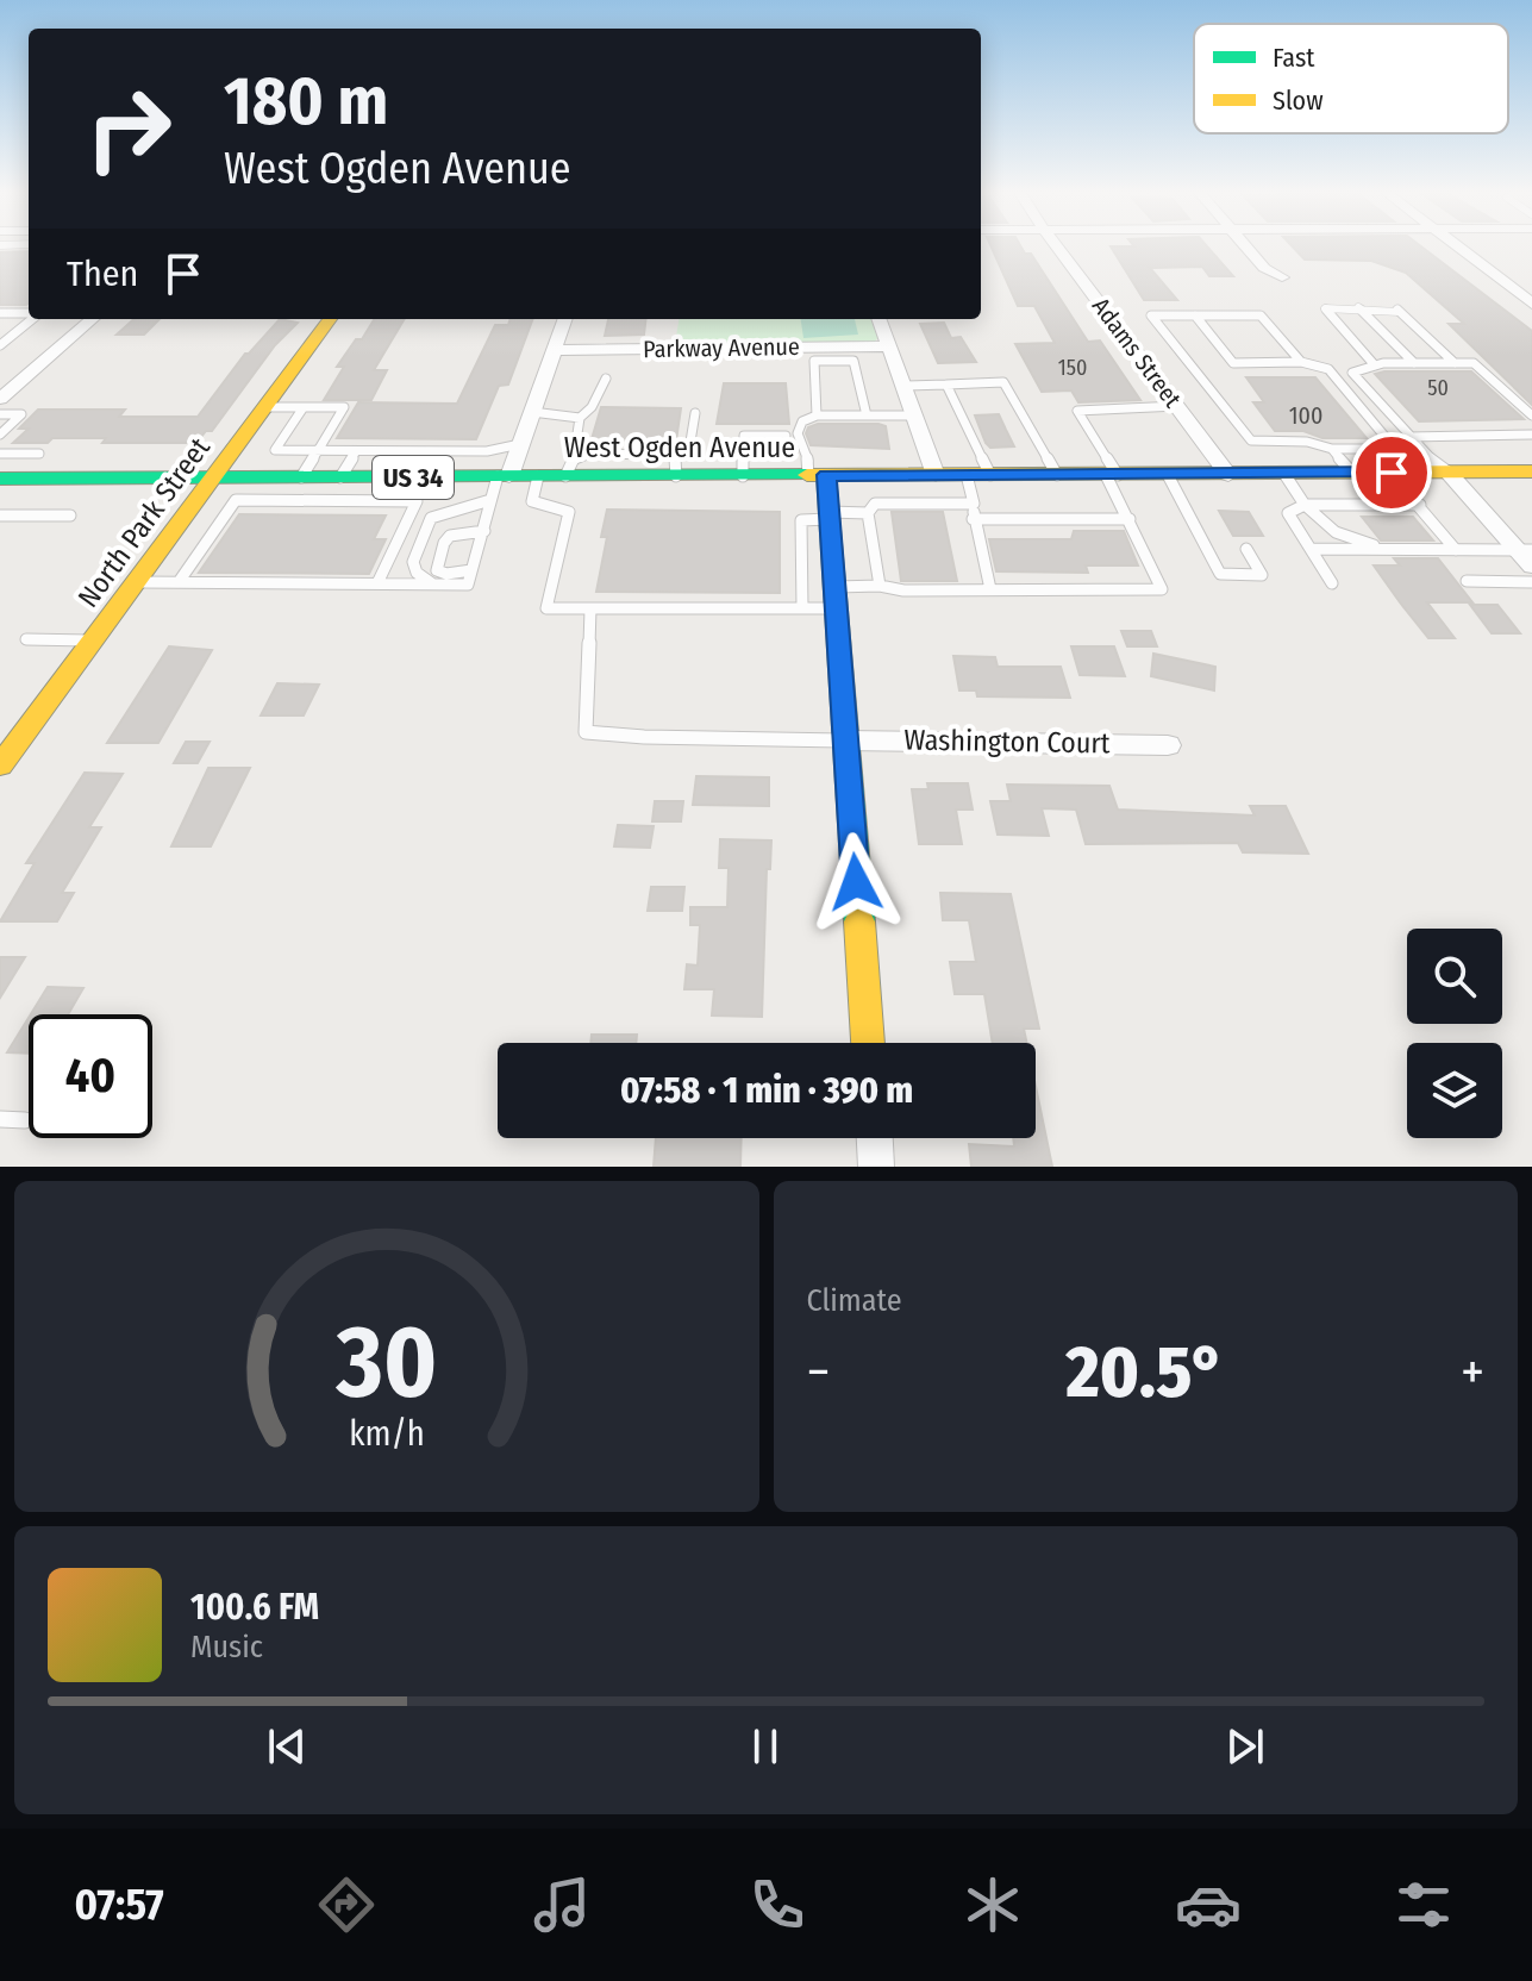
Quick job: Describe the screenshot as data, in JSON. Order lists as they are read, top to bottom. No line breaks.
{"streets":{"main road":["West Ogden Avenue","US 34","North Park Street"],"street":["Parkway Avenue","Adams Street","Washington Court"]},"crossings":[["Adams Street","West Ogden Avenue"],["West Ogden Avenue","North Park Street"]],"house_numbers":["150","50","100"],"legend":["Fast","Slow"],"page":{"turn":["180 m","West Ogden Avenue"],"then":"Then","limit":"40","trip":"07:58 · 1 min · 390 m","tile":"Climate","heat":["−","20.5°","+"],"song":["100.6 FM","Music"],"tabs":"07:57","gauge":["30","km/h"]}}
